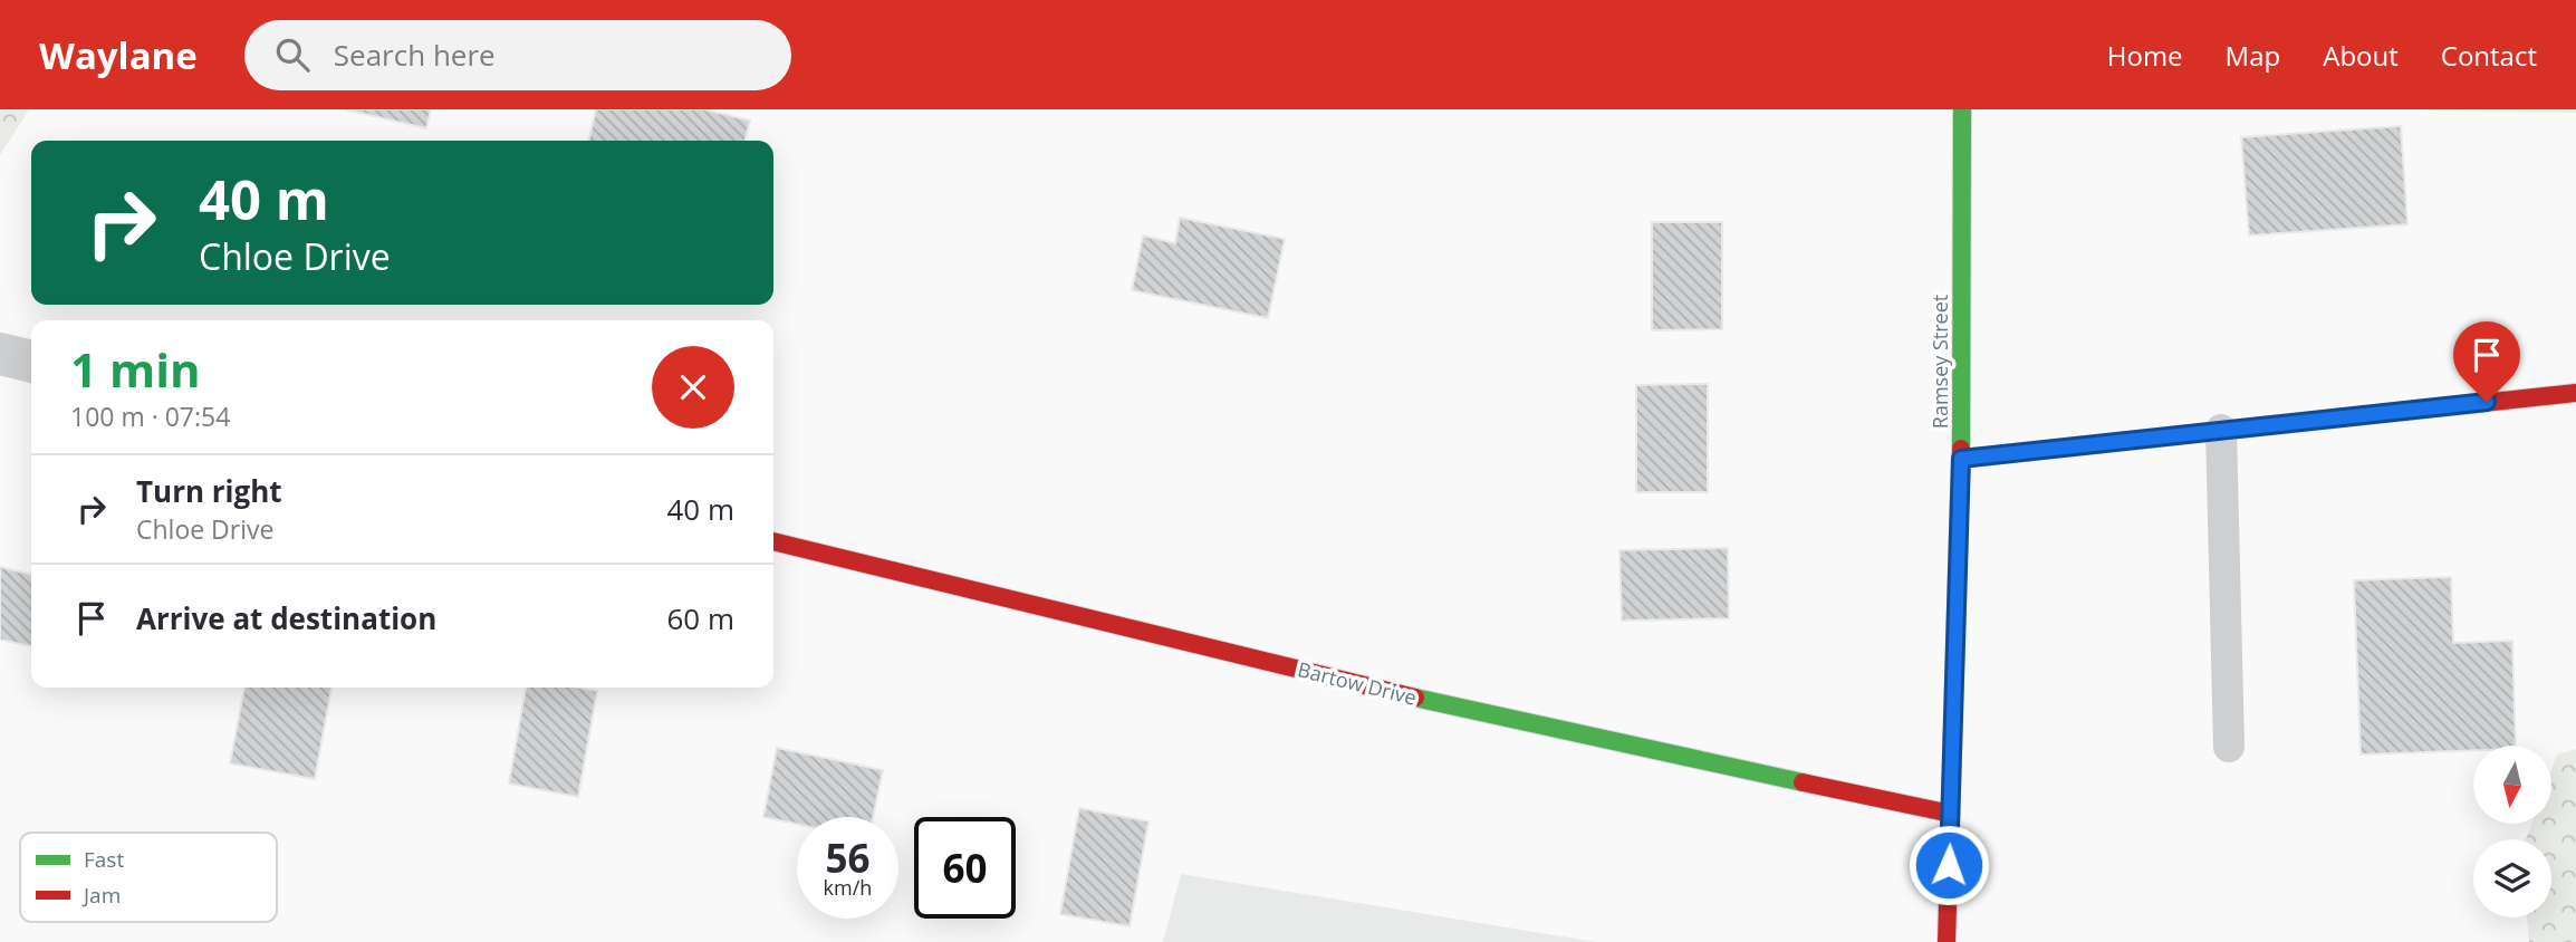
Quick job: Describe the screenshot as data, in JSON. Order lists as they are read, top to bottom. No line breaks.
{"streets":{"street":["Ramsey Street","Bartow Drive"]},"crossings":[["Ramsey Street","Bartow Drive"]],"legend":["Fast","Jam"],"north":"bottom","page":{"header":"Waylane","search":"Search here","nav":["Home","Map","About","Contact"],"turn":["40 m","Chloe Drive"],"heading":["1 min","100 m · 07:54"],"list":[{"name":"Turn right","note":"Chloe Drive","value":"40 m"},{"name":"Arrive at destination","value":"60 m"}],"speed":"56 km/h","limit":"60"}}
